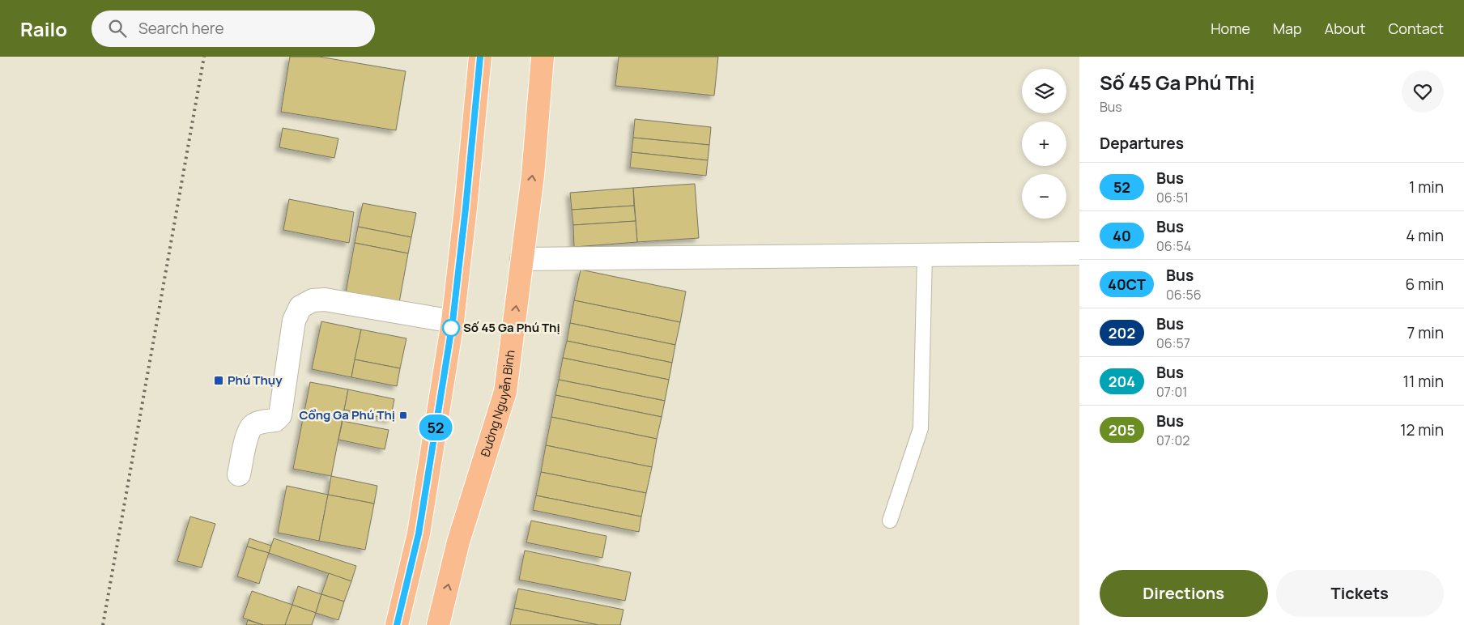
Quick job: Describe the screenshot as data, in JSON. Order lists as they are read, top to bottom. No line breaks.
{"streets":{"highway":["Đường Nguyễn Bình"]},"places":{"other":["Số 45 Ga Phú Thị"],"transit":["Phú Thụy","Cổng Ga Phú Thị"]},"lines":["bus line 52"],"page":{"header":"Railo","search":"Search here","nav":["Home","Map","About","Contact"],"on_map":"52","heading":[["Số 45 Ga Phú Thị","Bus"],"Departures"],"map_buttons":["+","−"],"list":[{"mark":"52","name":"Bus","note":"06:51","value":"1 min"},{"mark":"40","name":"Bus","note":"06:54","value":"4 min"},{"mark":"40CT","name":"Bus","note":"06:56","value":"6 min"},{"mark":"202","name":"Bus","note":"06:57","value":"7 min"},{"mark":"204","name":"Bus","note":"07:01","value":"11 min"},{"mark":"205","name":"Bus","note":"07:02","value":"12 min"}],"buttons":["Directions","Tickets"]}}
